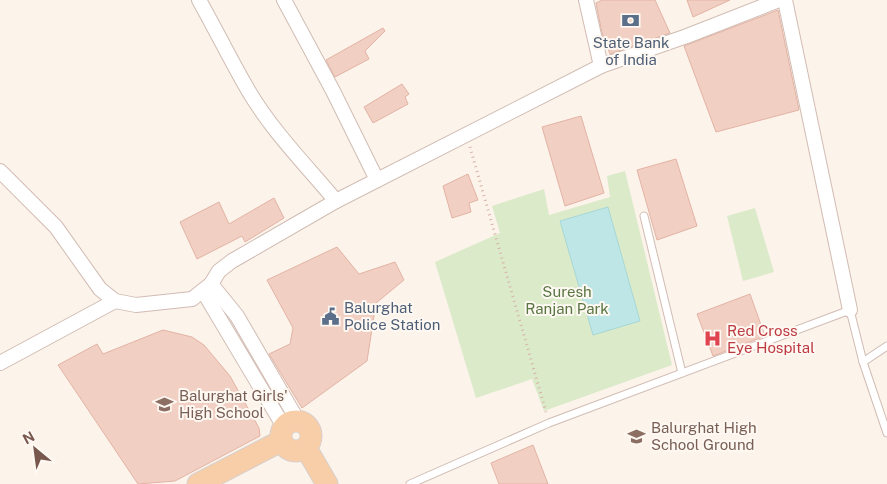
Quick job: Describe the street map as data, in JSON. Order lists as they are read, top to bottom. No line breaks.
{"parks":["Suresh Ranjan Park"],"places":{"bank":["State Bank of India"],"public building":["Balurghat Police Station"],"hospital":["Red Cross Eye Hospital"],"school or university":["Balurghat Girls' High School","Balurghat High School Ground"]},"north":"top left"}
